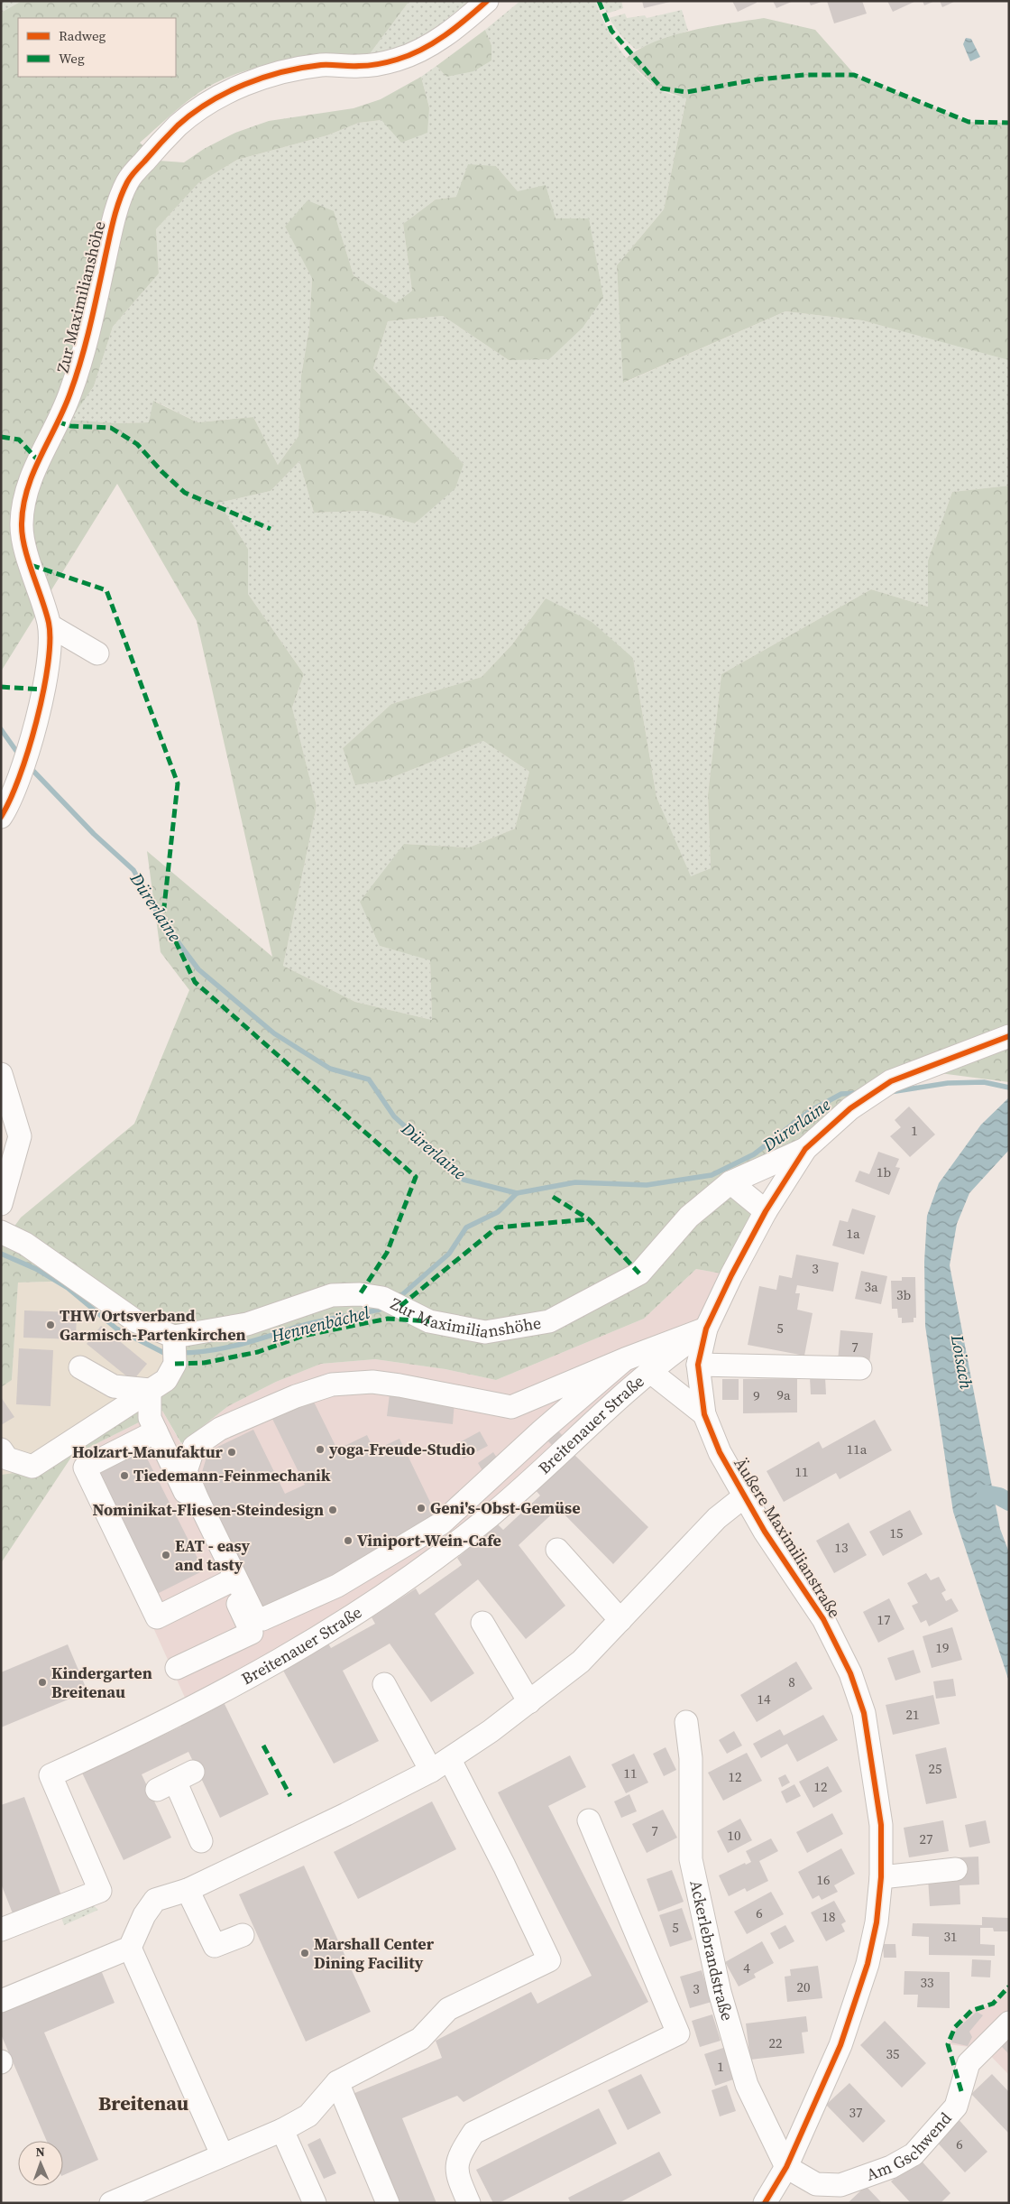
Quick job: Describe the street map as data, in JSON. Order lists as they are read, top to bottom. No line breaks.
{"streets":{"street":["Zur Maximilianshöhe","Breitenauer Straße","Äußere Maximilianstraße","Ackerlebrandstraße","Am Gschwend"]},"crossings":[["Zur Maximilianshöhe","Äußere Maximilianstraße"],["Breitenauer Straße","Äußere Maximilianstraße"],["Äußere Maximilianstraße","Ackerlebrandstraße"],["Äußere Maximilianstraße","Am Gschwend"],["Ackerlebrandstraße","Am Gschwend"]],"districts":["Breitenau"],"water":["Dürerlaine","Hennenbächel","Loisach"],"places":["THW Ortsverband Garmisch-Partenkirchen","yoga-Freude-Studio","Holzart-Manufaktur","Tiedemann-Feinmechanik","Geni's-Obst-Gemüse","Nominikat-Fliesen-Steindesign","Viniport-Wein-Cafe","EAT - easy and tasty","Kindergarten Breitenau","Marshall Center Dining Facility"],"house_numbers":["1","1b","1a","3","3a","3b","5","7","9a","9","11a","11","15","13","17","19","8","14","21","25","11","12","12","7","10","27","16","6","18","5","31","4","33","20","3","22","35","1","37","6"],"legend":["Radweg","Weg"],"north":"top"}
